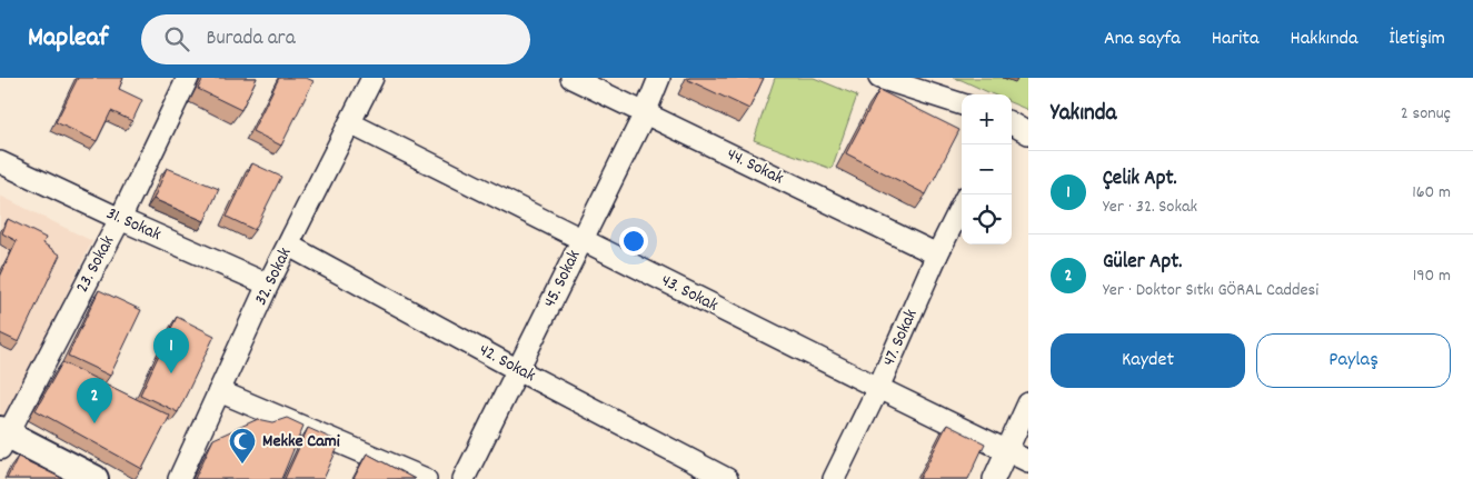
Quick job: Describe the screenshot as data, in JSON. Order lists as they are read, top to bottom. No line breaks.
{"streets":{"street":["44. Sokak","31. Sokak","23. Sokak","32. Sokak","45. Sokak","43. Sokak","47. Sokak","42. Sokak"]},"crossings":[["44. Sokak","45. Sokak"],["44. Sokak","47. Sokak"],["31. Sokak","23. Sokak"],["31. Sokak","32. Sokak"],["32. Sokak","43. Sokak"],["32. Sokak","42. Sokak"],["45. Sokak","43. Sokak"],["45. Sokak","42. Sokak"],["43. Sokak","47. Sokak"]],"places":{"mosque":["Mekke Cami"]},"page":{"header":"Mapleaf","search":"Burada ara","nav":["Ana sayfa","Harita","Hakkında","İletişim"],"heading":["Yakında","2 sonuç"],"map_buttons":["+","−"],"list":[{"mark":"1","name":"Çelik Apt.","note":"Yer · 32. Sokak","value":"160 m"},{"mark":"2","name":"Güler Apt.","note":"Yer · Doktor Sıtkı GÖRAL Caddesi","value":"190 m"}],"buttons":["Kaydet","Paylaş"],"pins":["1","2"]}}
